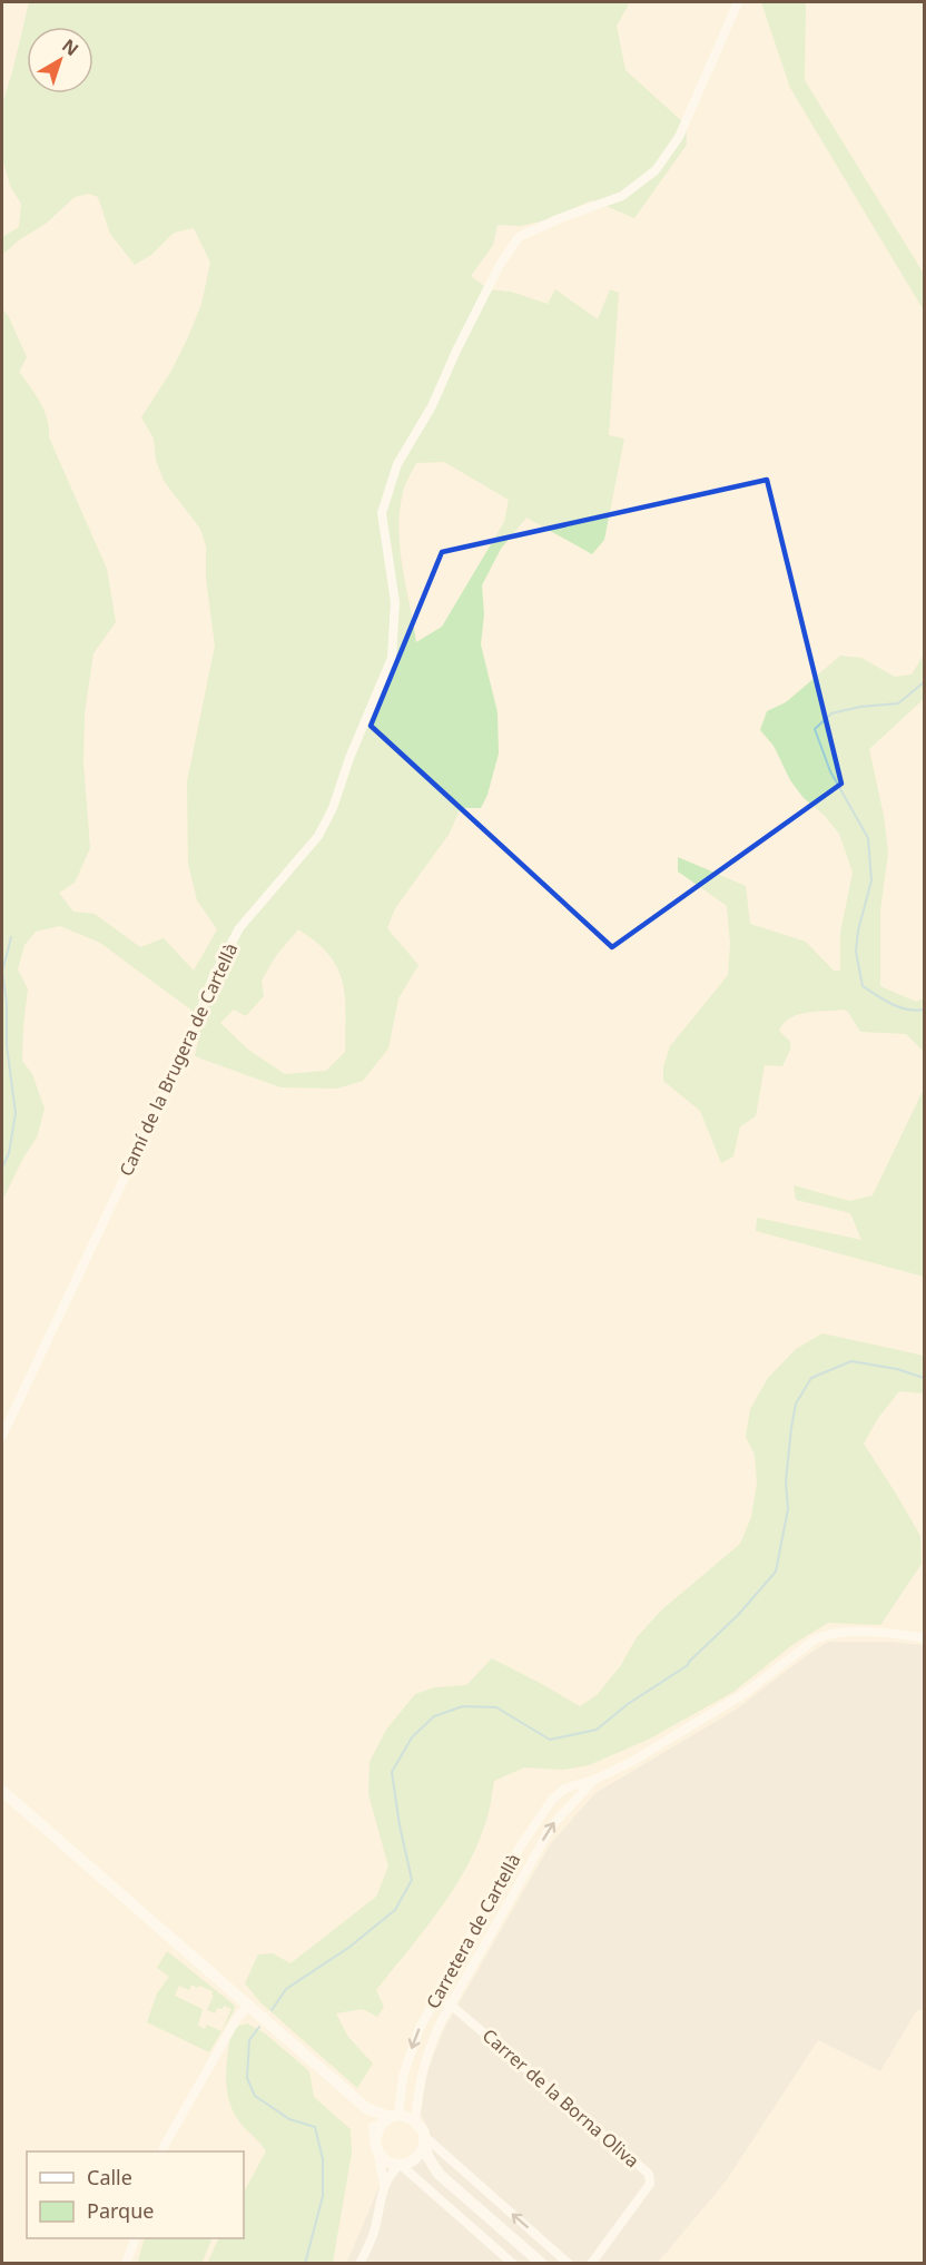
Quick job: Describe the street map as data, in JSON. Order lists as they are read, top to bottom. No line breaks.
{"streets":{"street":["Camí de la Brugera de Cartellà","Carretera de Cartellà","Carrer de la Borna Oliva"]},"crossings":[["Carretera de Cartellà","Carrer de la Borna Oliva"]],"legend":["Calle","Parque"],"north":"top right"}
